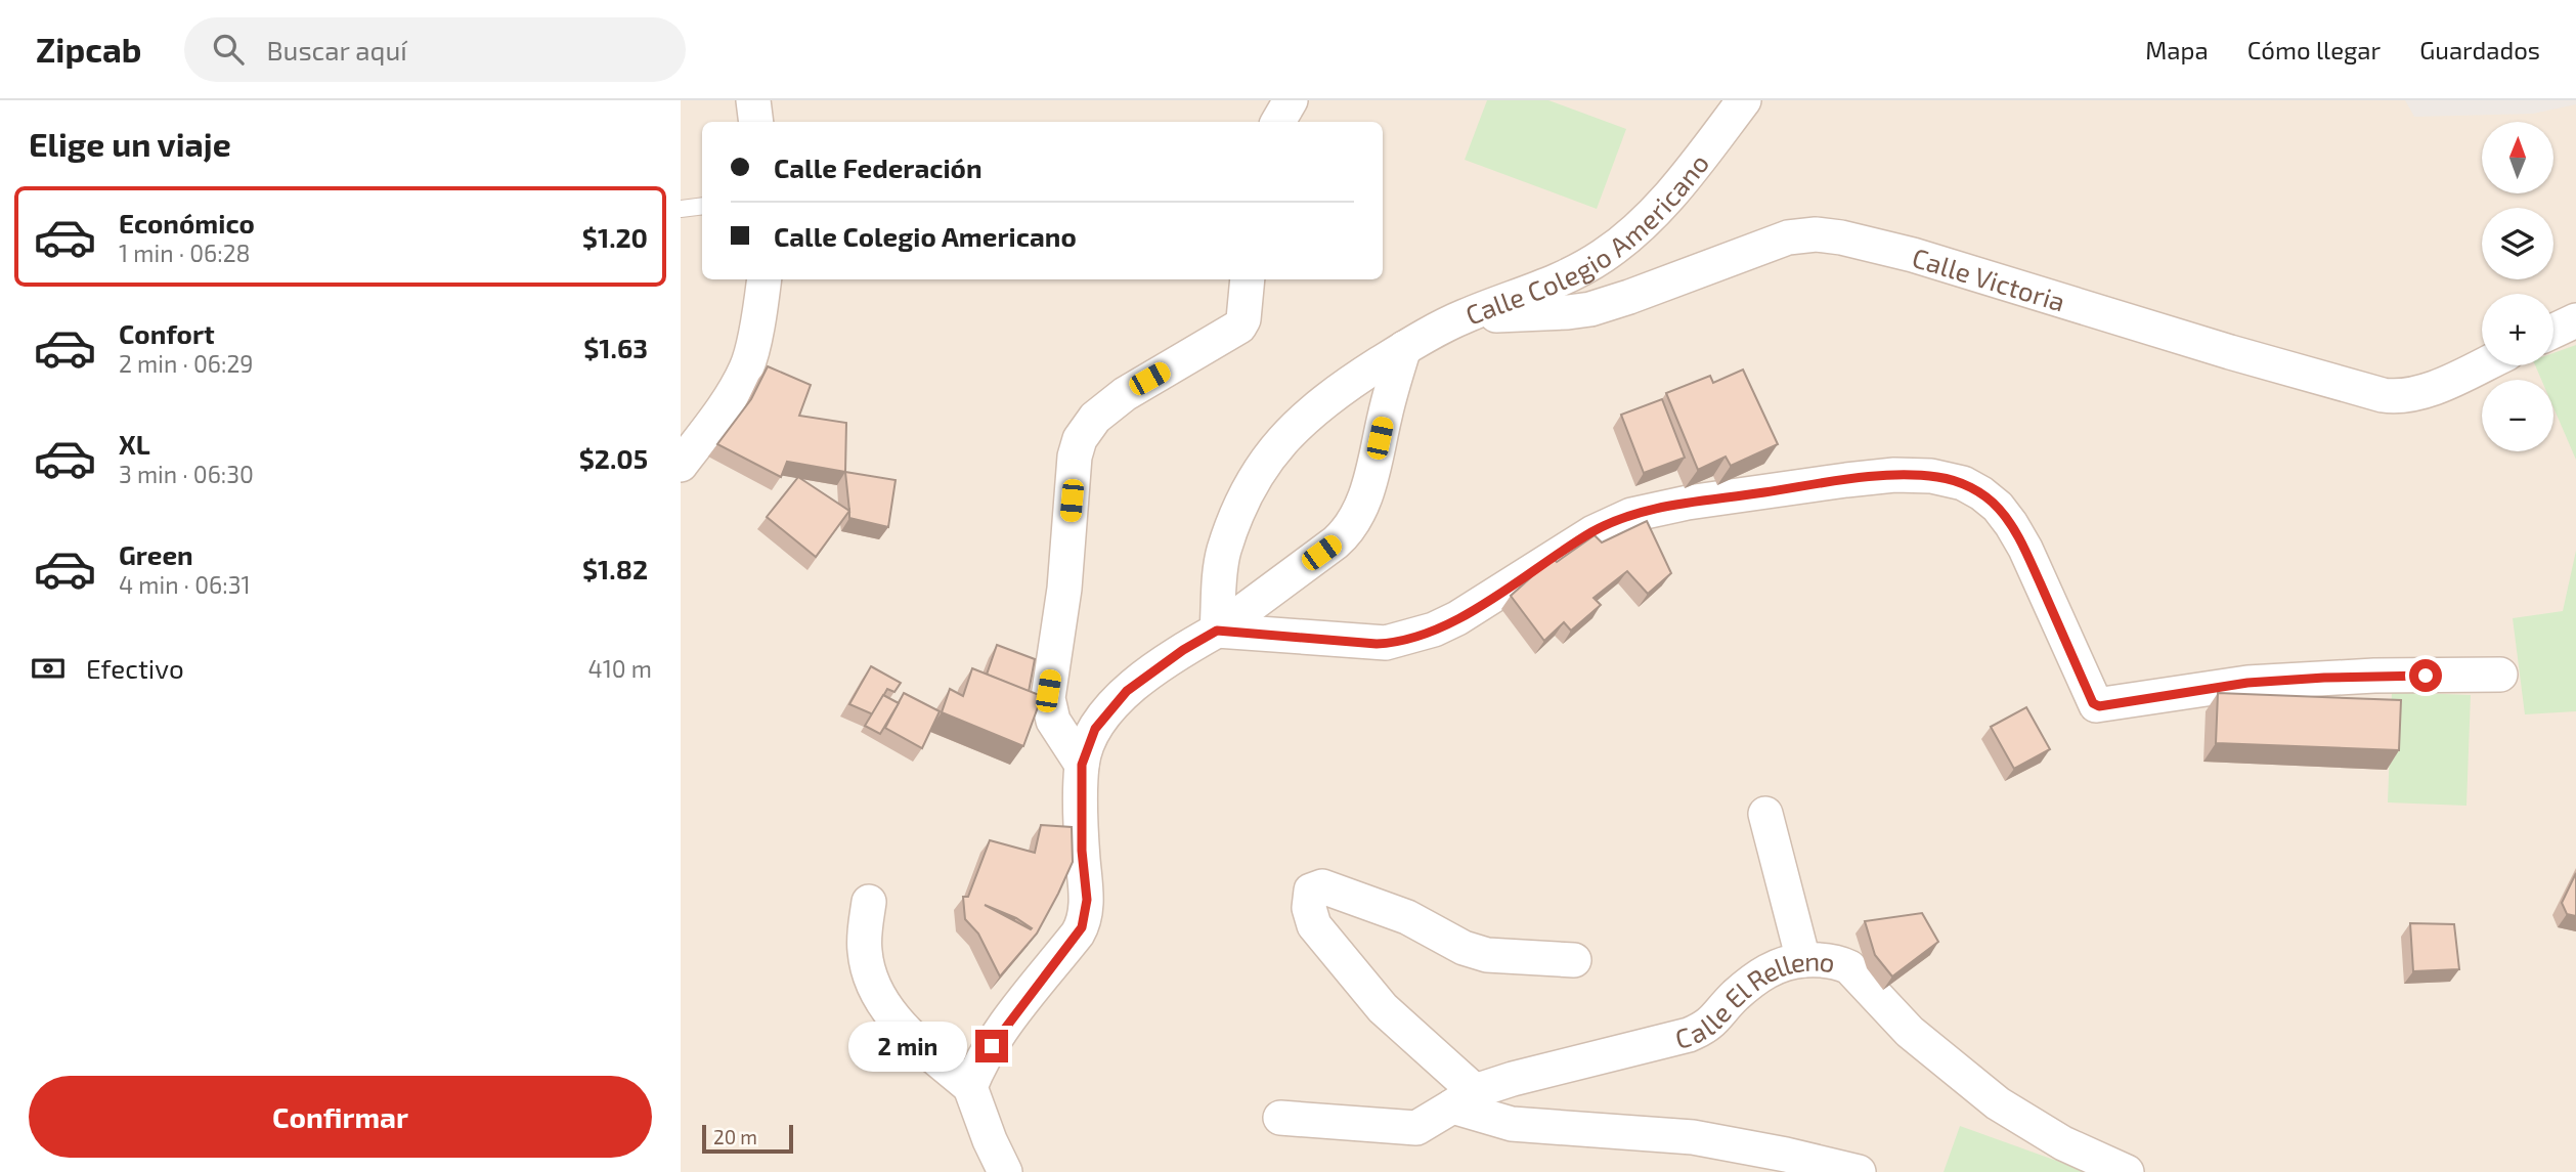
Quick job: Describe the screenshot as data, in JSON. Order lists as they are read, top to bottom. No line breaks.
{"streets":{"street":["Calle Colegio Americano","Calle Victoria","Calle El Relleno"]},"crossings":[["Calle Colegio Americano","Calle Victoria"]],"scale_bar":"20 m","north":"top","page":{"header":"Zipcab","search":"Buscar aquí","nav":["Mapa","Cómo llegar","Guardados"],"heading":"Elige un viaje","map_buttons":["+","−"],"banner":["Calle Federación","Calle Colegio Americano"],"list":[{"name":"Económico","note":"1 min · 06:28","value":"$1.20"},{"name":"Confort","note":"2 min · 06:29","value":"$1.63"},{"name":"XL","note":"3 min · 06:30","value":"$2.05"},{"name":"Green","note":"4 min · 06:31","value":"$1.82"}],"pay":["Efectivo","410 m"],"bubble":"2 min","buttons":"Confirmar","scale":"20 m"}}
